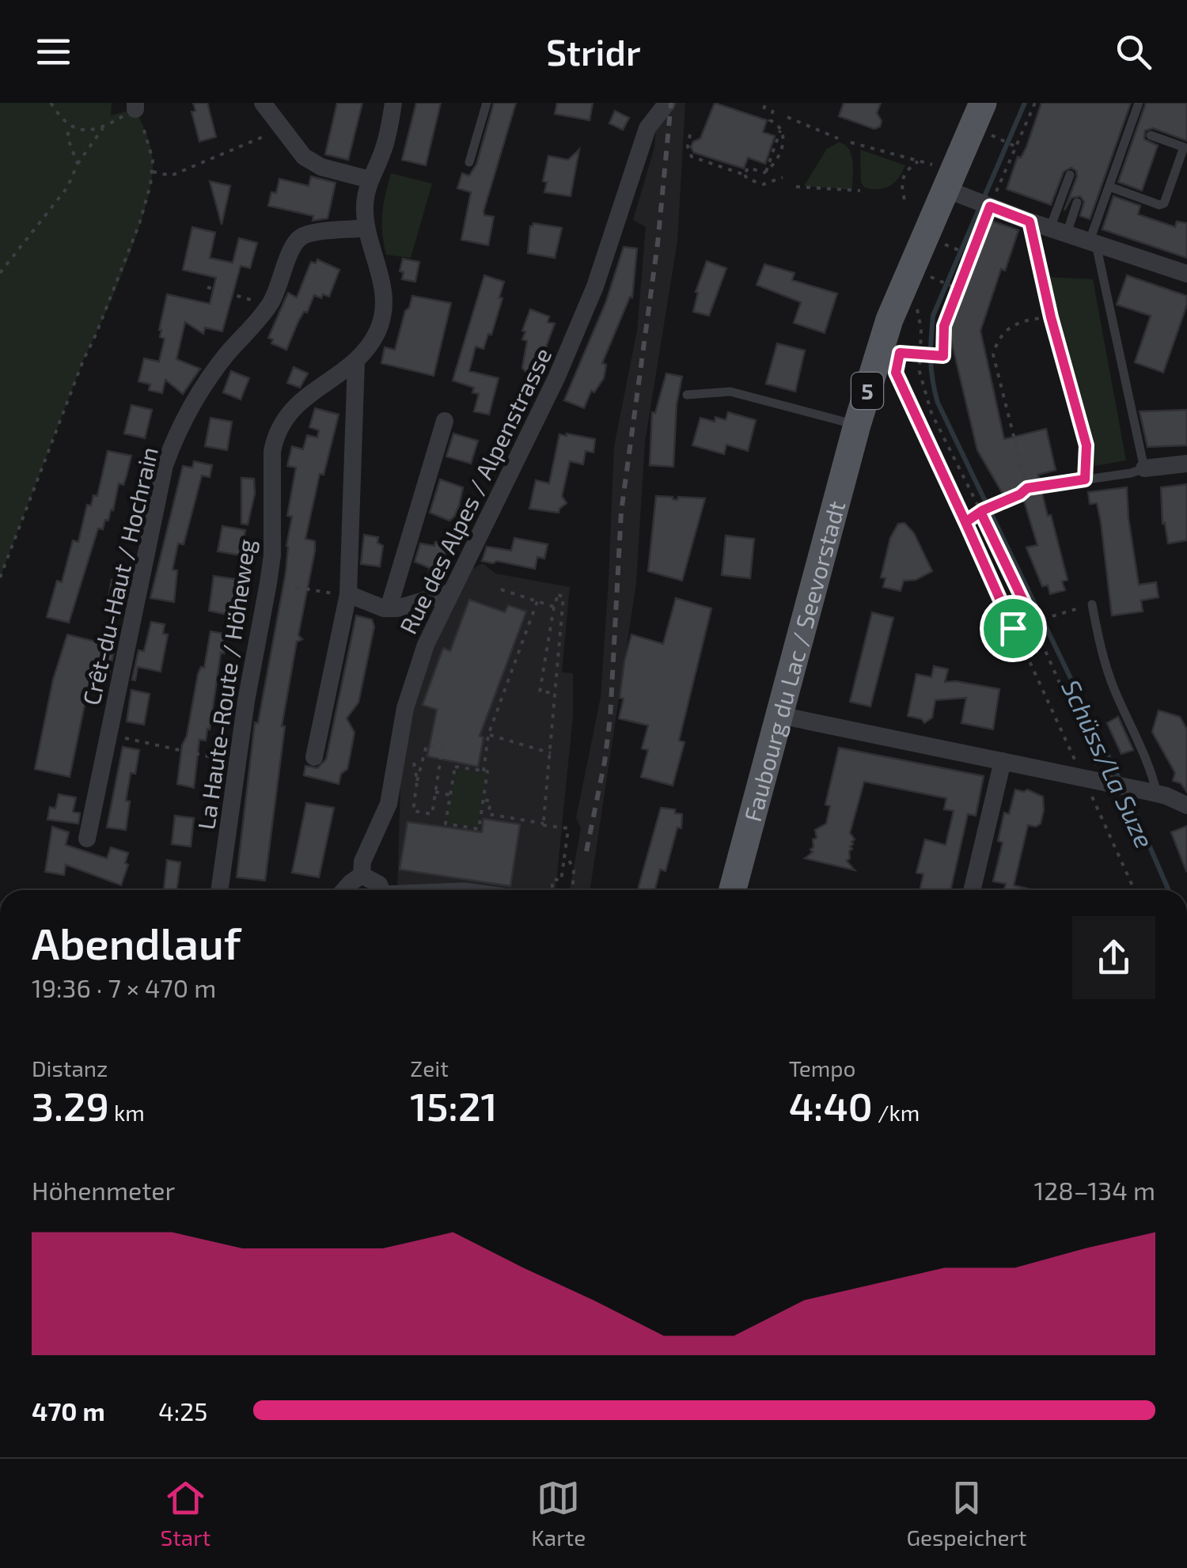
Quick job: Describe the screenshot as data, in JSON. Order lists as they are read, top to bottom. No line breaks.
{"streets":{"main road":["5","Faubourg du Lac / Seevorstadt"],"street":["Rue des Alpes / Alpenstrasse","Crêt-du-Haut / Hochrain","La Haute-Route / Höheweg"]},"crossings":[["Crêt-du-Haut / Hochrain","La Haute-Route / Höheweg"]],"water":["Schüss/La Suze"],"page":{"header":"Stridr","heading":["Abendlauf","19:36 · 7 × 470 m"],"stats":[["Distanz","3.29 km"],["Zeit","15:21"],["Tempo","4:40 /km"]],"chart":["Höhenmeter","128–134 m"],"list":[{"name":"470 m","note":"4:25"}],"tabs":["Start","Karte","Gespeichert"]}}
